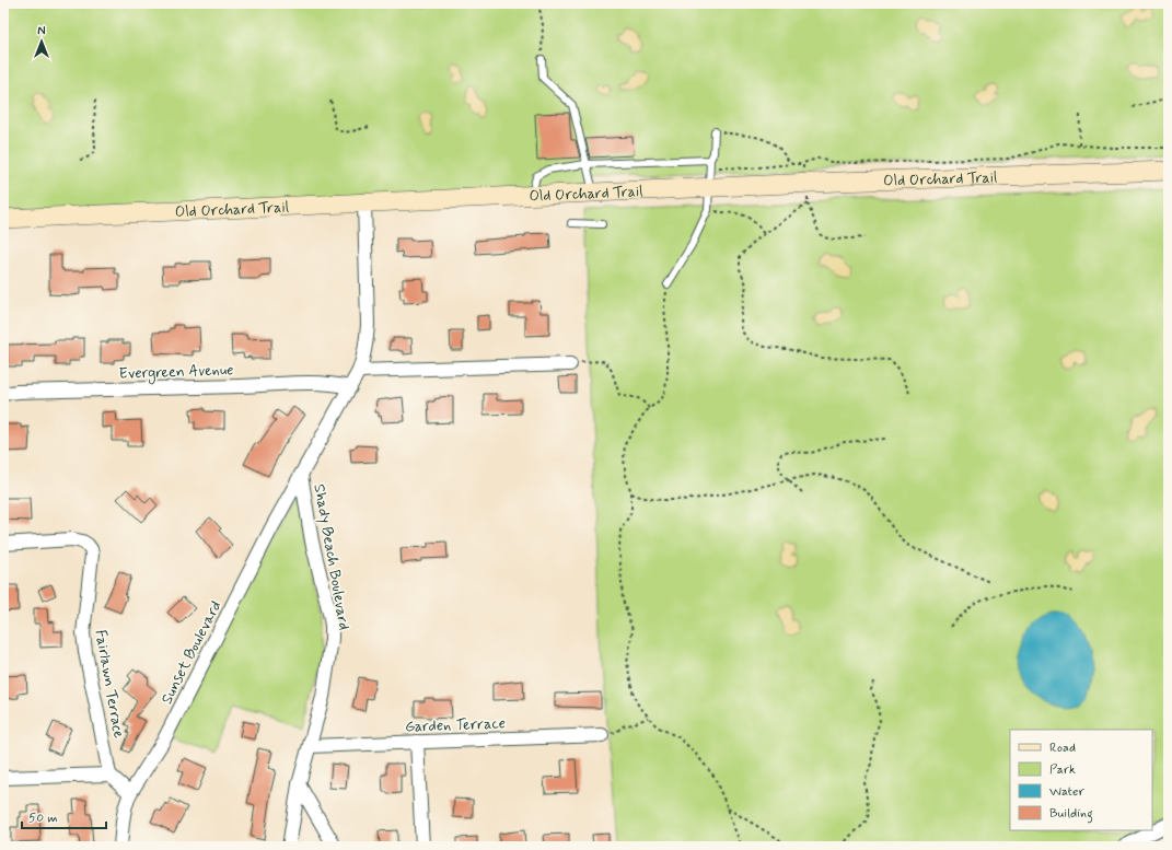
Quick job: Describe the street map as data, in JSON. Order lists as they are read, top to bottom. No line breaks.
{"streets":{"street":["Old Orchard Trail","Evergreen Avenue","Shady Beach Boulevard","Sunset Boulevard","Fairlawn Terrace","Garden Terrace"]},"crossings":[["Old Orchard Trail","Shady Beach Boulevard"],["Evergreen Avenue","Shady Beach Boulevard"],["Shady Beach Boulevard","Sunset Boulevard"],["Shady Beach Boulevard","Garden Terrace"]],"legend":["Road","Park","Water","Building"],"scale_bar":"50 m","north":"top"}
